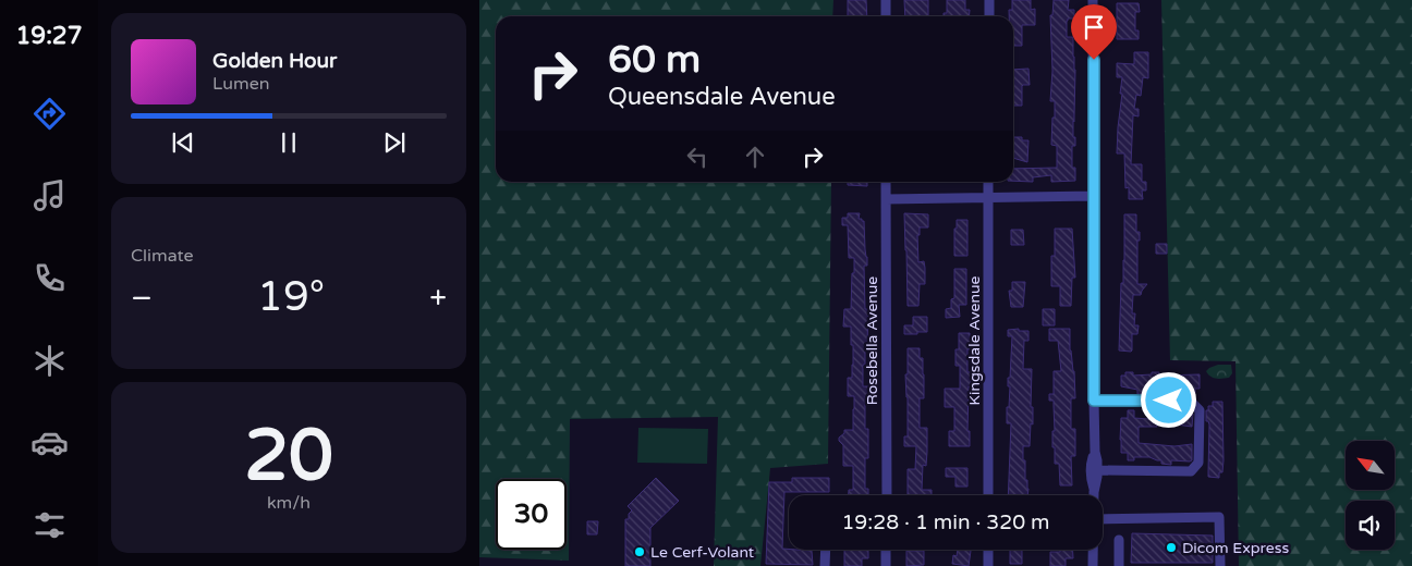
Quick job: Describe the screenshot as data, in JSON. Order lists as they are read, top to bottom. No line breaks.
{"streets":{"street":["Rosebella Avenue","Kingsdale Avenue"]},"places":["Dicom Express","Le Cerf-Volant"],"north":"top left","page":{"tabs":"19:27","turn":["60 m","Queensdale Avenue"],"song":["Golden Hour","Lumen"],"tile":["Climate",["20","km/h"]],"heat":["−","19°","+"],"limit":"30","trip":"19:28 · 1 min · 320 m"}}
